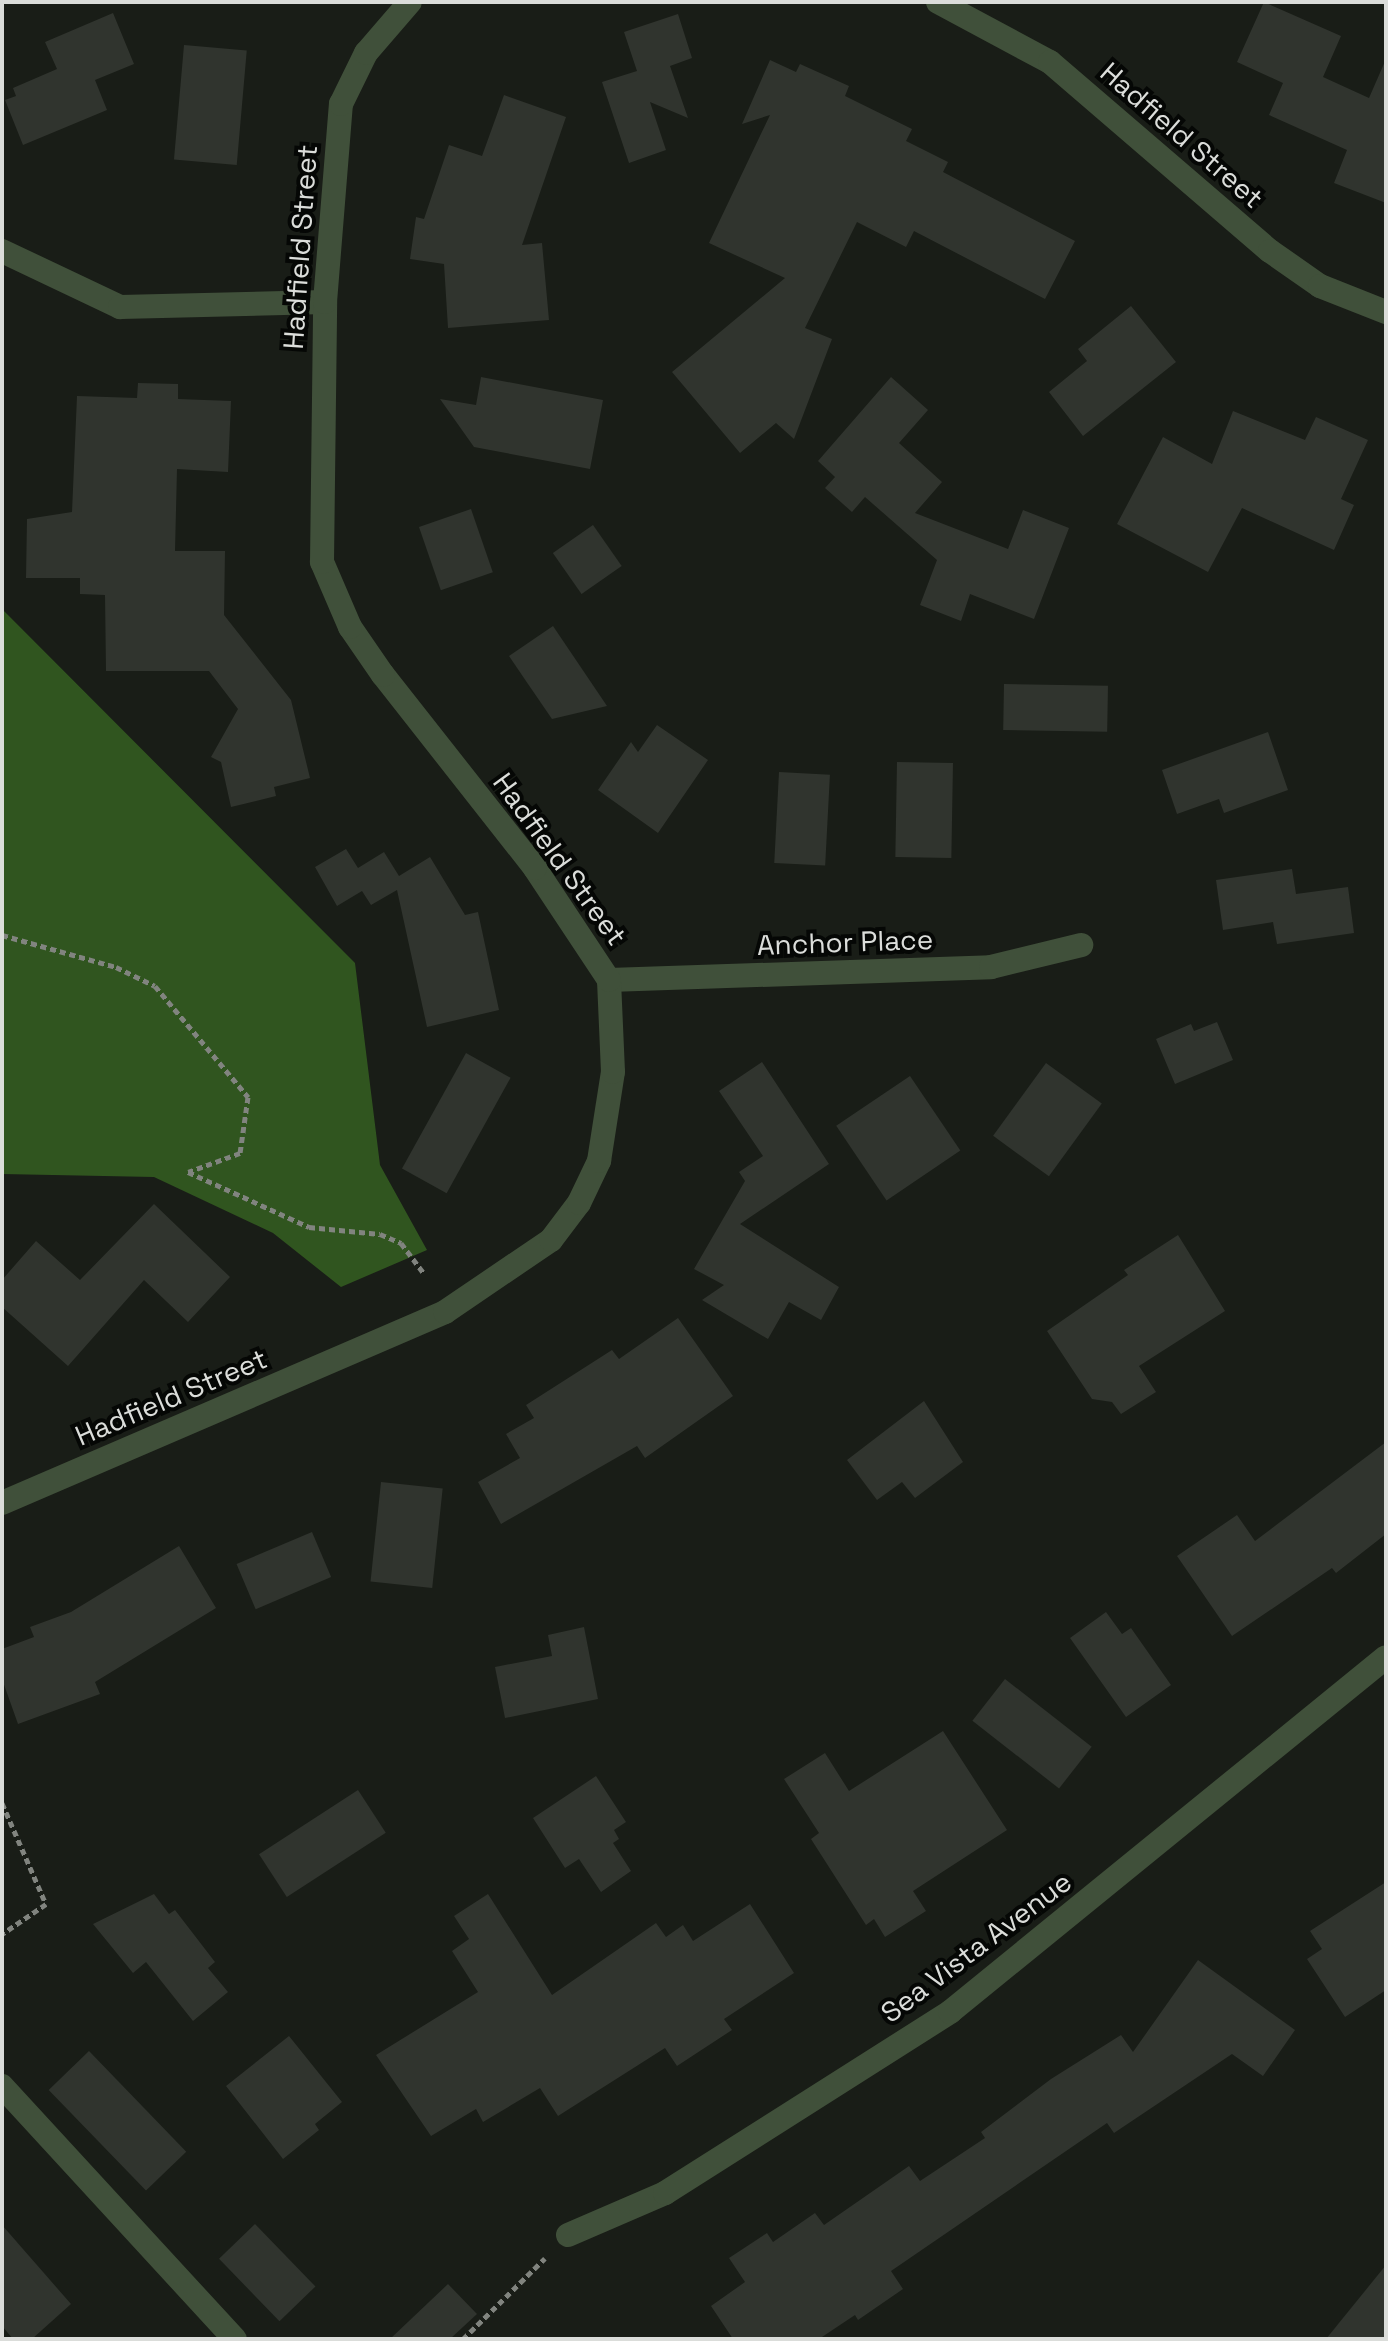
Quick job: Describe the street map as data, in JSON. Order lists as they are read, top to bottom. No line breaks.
{"streets":{"street":["Hadfield Street","Anchor Place","Sea Vista Avenue"]},"crossings":[["Hadfield Street","Anchor Place"]]}
